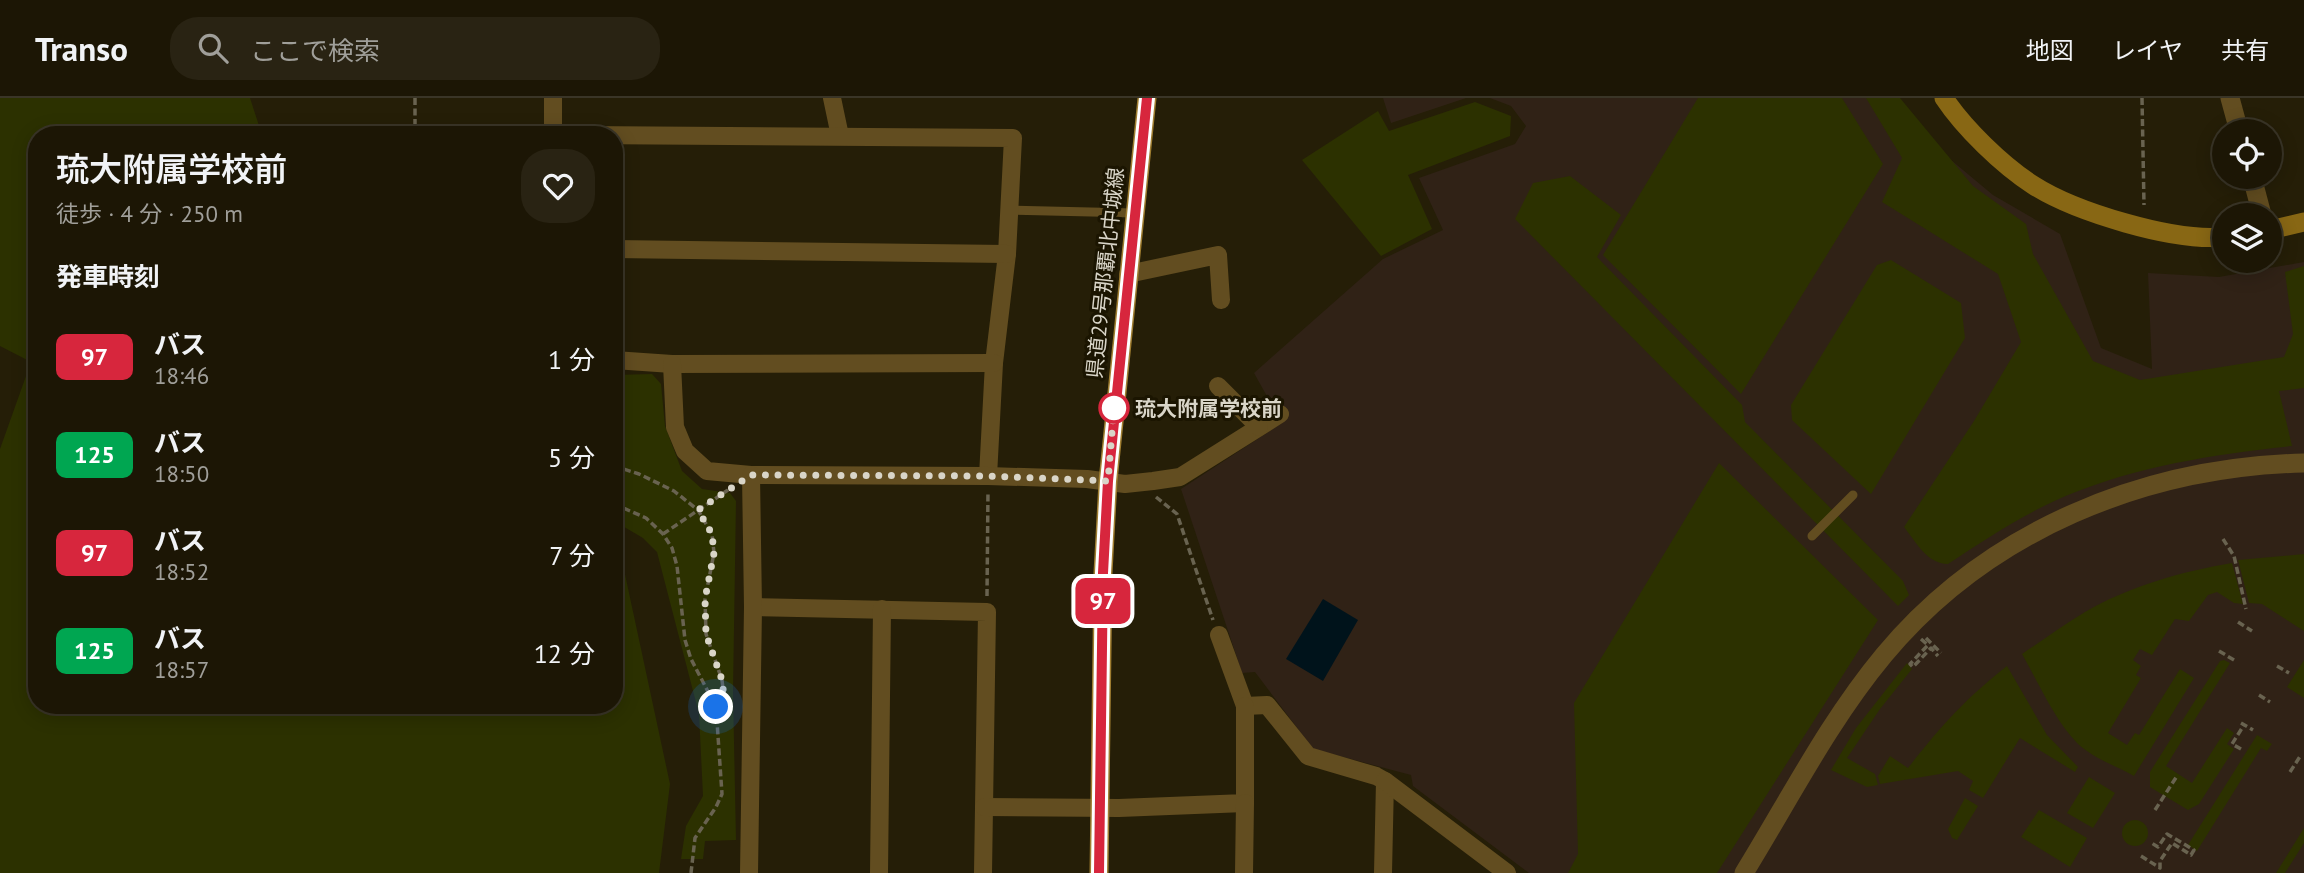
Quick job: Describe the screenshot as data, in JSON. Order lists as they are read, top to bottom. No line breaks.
{"streets":{"main road":["県道29号那覇北中城線"]},"places":["琉大附属学校前"],"lines":["bus line 97"],"page":{"header":"Transo","search":"ここで検索","nav":["地図","レイヤ","共有"],"on_map":"97","heading":[["琉大附属学校前","徒歩 · 4 分 · 250 m"],"発車時刻"],"list":[{"mark":"97","name":"バス","note":"18:46","value":"1 分"},{"mark":"125","name":"バス","note":"18:50","value":"5 分"},{"mark":"97","name":"バス","note":"18:52","value":"7 分"},{"mark":"125","name":"バス","note":"18:57","value":"12 分"}]}}
